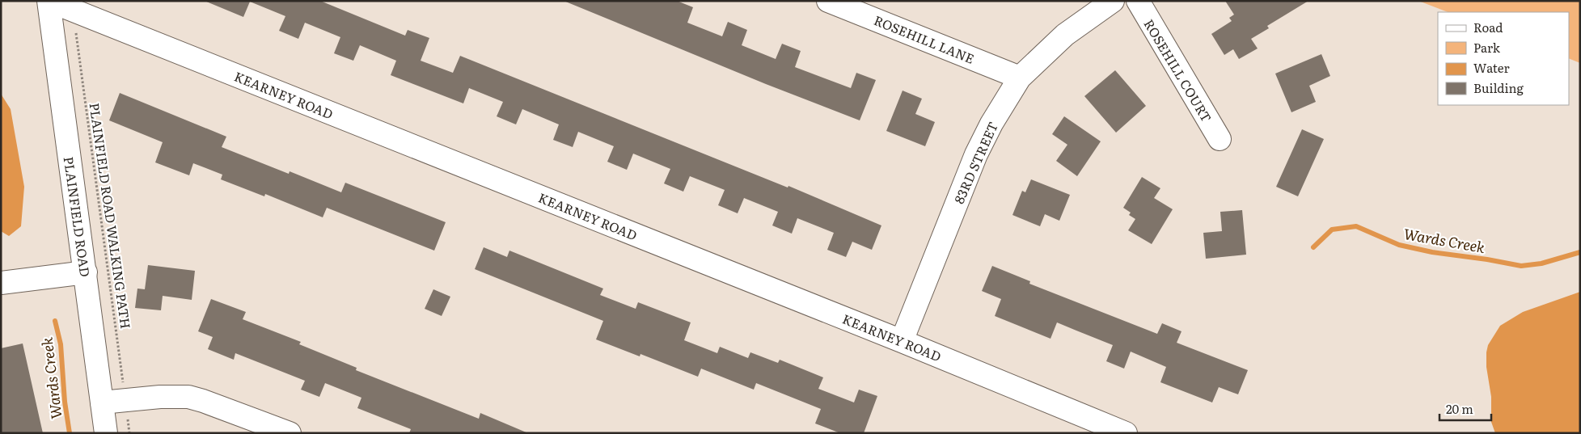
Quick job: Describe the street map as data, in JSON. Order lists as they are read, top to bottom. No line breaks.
{"streets":{"street":["ROSEHILL LANE","ROSEHILL COURT","KEARNEY ROAD","83RD STREET","PLAINFIELD ROAD"],"path":["PLAINFIELD ROAD WALKING PATH"]},"crossings":[["ROSEHILL LANE","83RD STREET"],["KEARNEY ROAD","83RD STREET"],["KEARNEY ROAD","PLAINFIELD ROAD WALKING PATH"],["KEARNEY ROAD","PLAINFIELD ROAD"]],"water":["Wards Creek"],"legend":["Road","Park","Water","Building"],"scale_bar":"20 m"}
